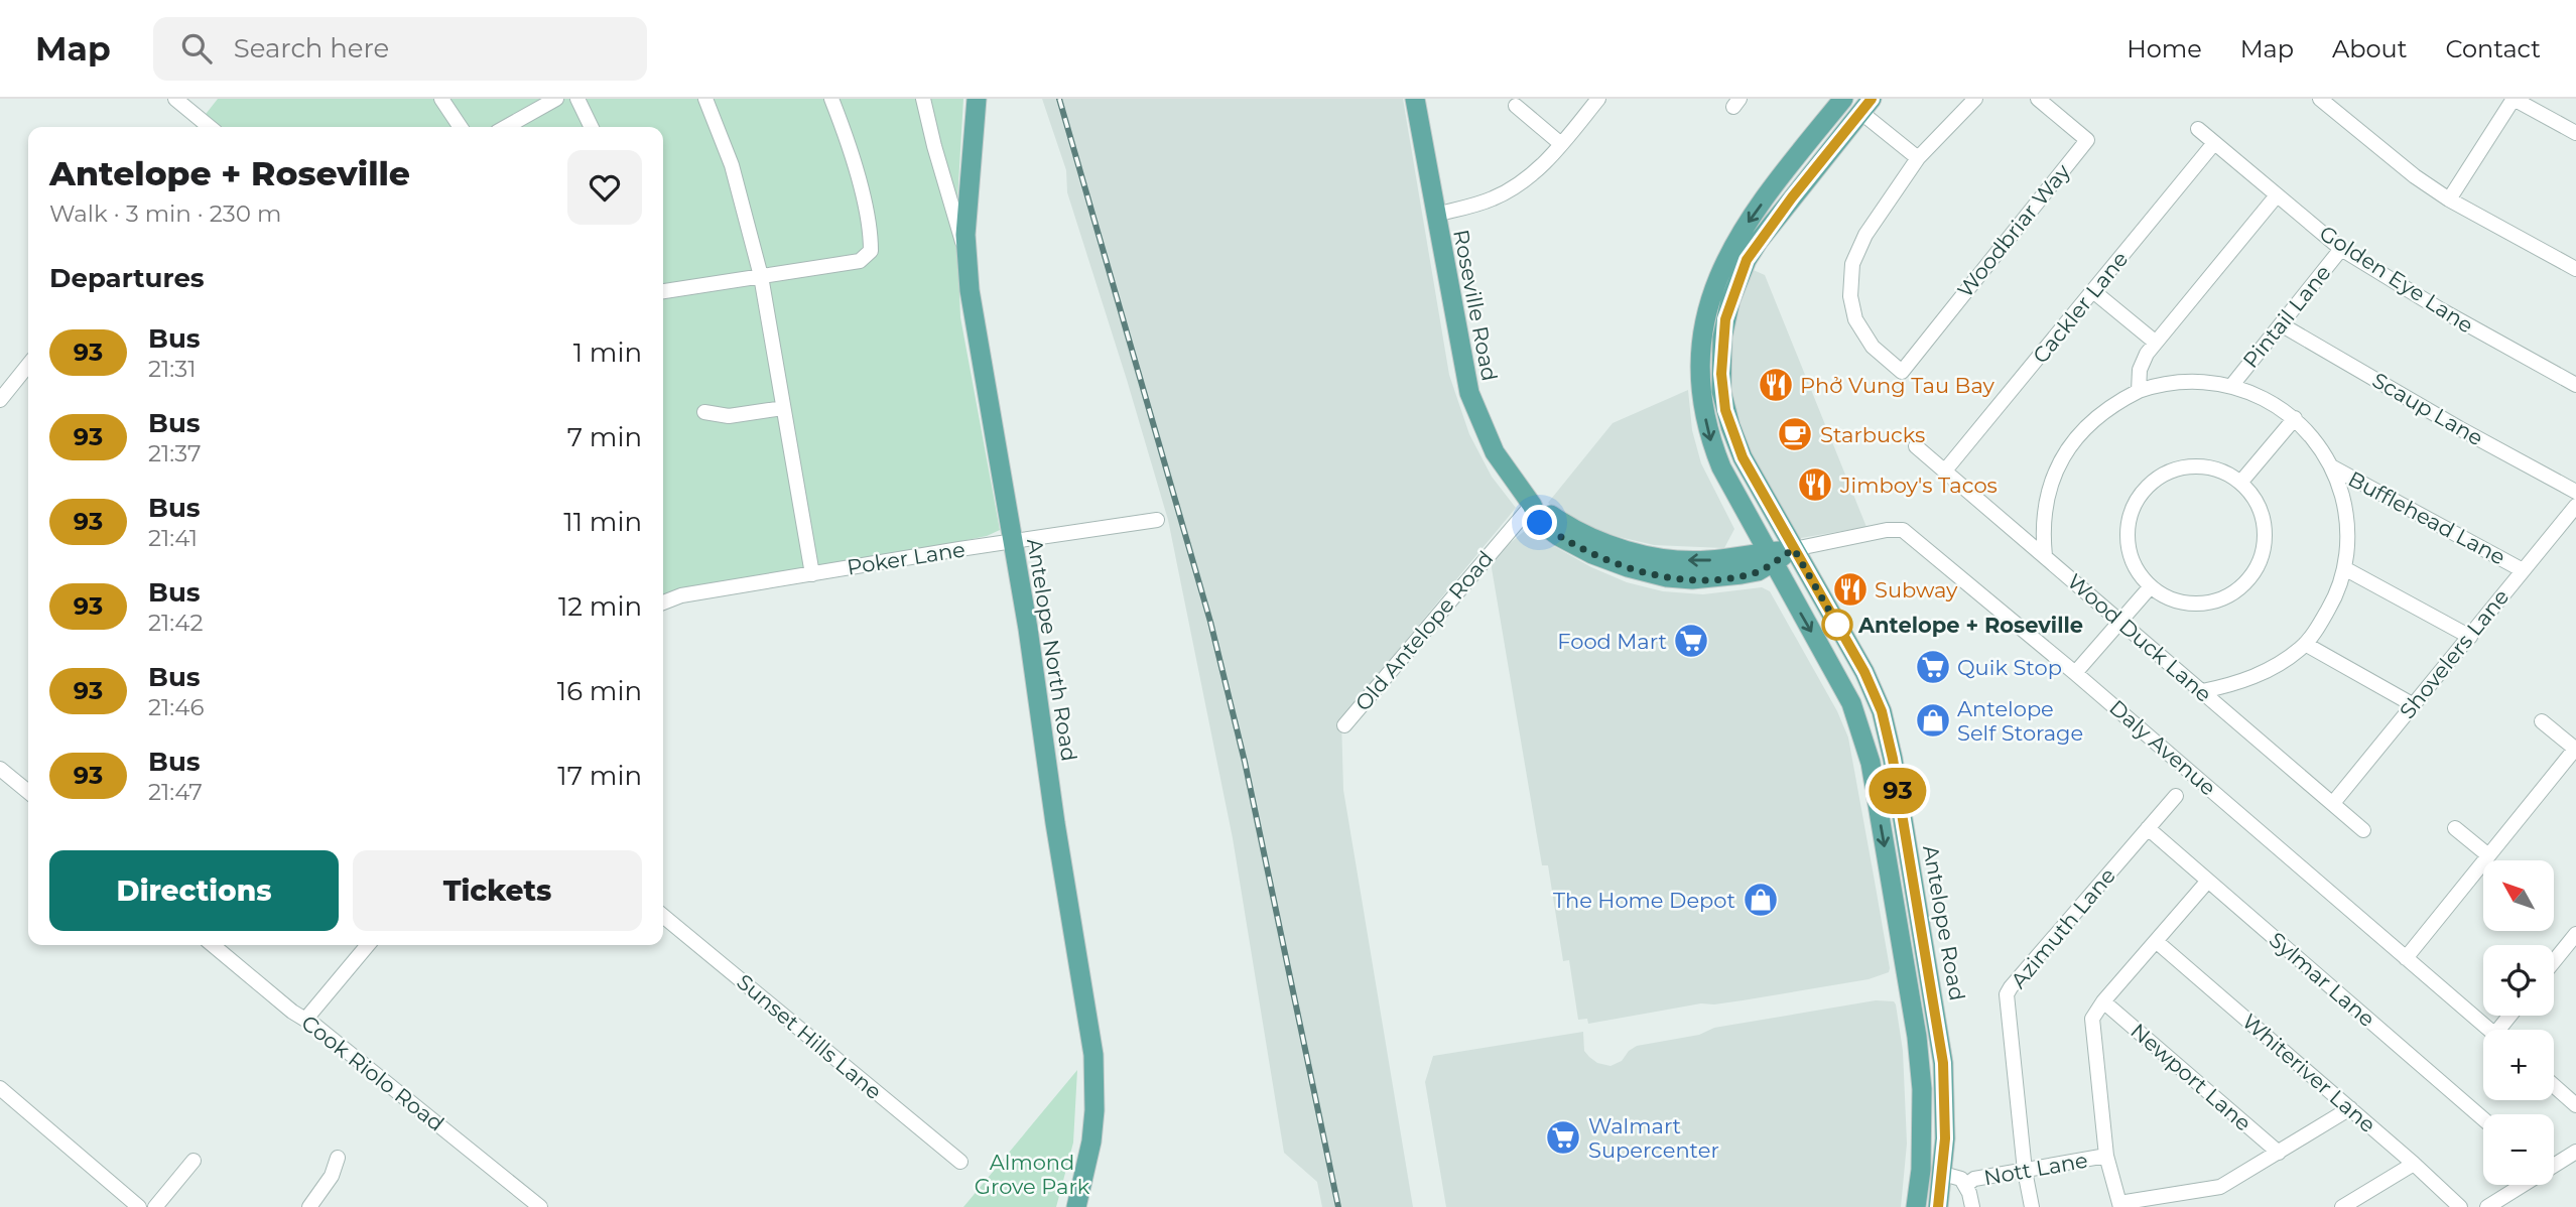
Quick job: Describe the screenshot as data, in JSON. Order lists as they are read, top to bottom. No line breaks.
{"streets":{"main road":["Roseville Road","Antelope North Road","Antelope Road"],"street":["Woodbriar Way","Golden Eye Lane","Cackler Lane","Pintail Lane","Scaup Lane","Bufflehead Lane","Poker Lane","Old Antelope Road","Wood Duck Lane","Shovelers Lane","Daly Avenue","Azimuth Lane","Sylmar Lane","Sunset Hills Lane","Cook Riolo Road","Whiteriver Lane","Newport Lane","Nott Lane"]},"crossings":[["Golden Eye Lane","Cackler Lane"],["Golden Eye Lane","Pintail Lane"],["Roseville Road","Old Antelope Road"],["Roseville Road","Daly Avenue"],["Roseville Road","Antelope Road"],["Cackler Lane","Wood Duck Lane"],["Pintail Lane","Scaup Lane"],["Bufflehead Lane","Shovelers Lane"],["Poker Lane","Antelope North Road"],["Wood Duck Lane","Shovelers Lane"],["Daly Avenue","Antelope Road"],["Azimuth Lane","Sylmar Lane"],["Azimuth Lane","Nott Lane"]],"parks":["Almond Grove Park"],"places":{"restaurant":["Phở Vung Tau Bay","Jimboy's Tacos","Subway"],"cafe":["Starbucks"],"other":["Antelope + Roseville"],"supermarket":["Food Mart","Quik Stop","Walmart Supercenter"],"shop":["Antelope Self Storage","The Home Depot"]},"lines":["bus line 93"],"north":"top left","page":{"header":"Map","search":"Search here","nav":["Home","Map","About","Contact"],"on_map":"93","heading":[["Antelope + Roseville","Walk · 3 min · 230 m"],"Departures"],"list":[{"mark":"93","name":"Bus","note":"21:31","value":"1 min"},{"mark":"93","name":"Bus","note":"21:37","value":"7 min"},{"mark":"93","name":"Bus","note":"21:41","value":"11 min"},{"mark":"93","name":"Bus","note":"21:42","value":"12 min"},{"mark":"93","name":"Bus","note":"21:46","value":"16 min"},{"mark":"93","name":"Bus","note":"21:47","value":"17 min"}],"buttons":["Directions","Tickets"],"map_buttons":["+","−"]}}
